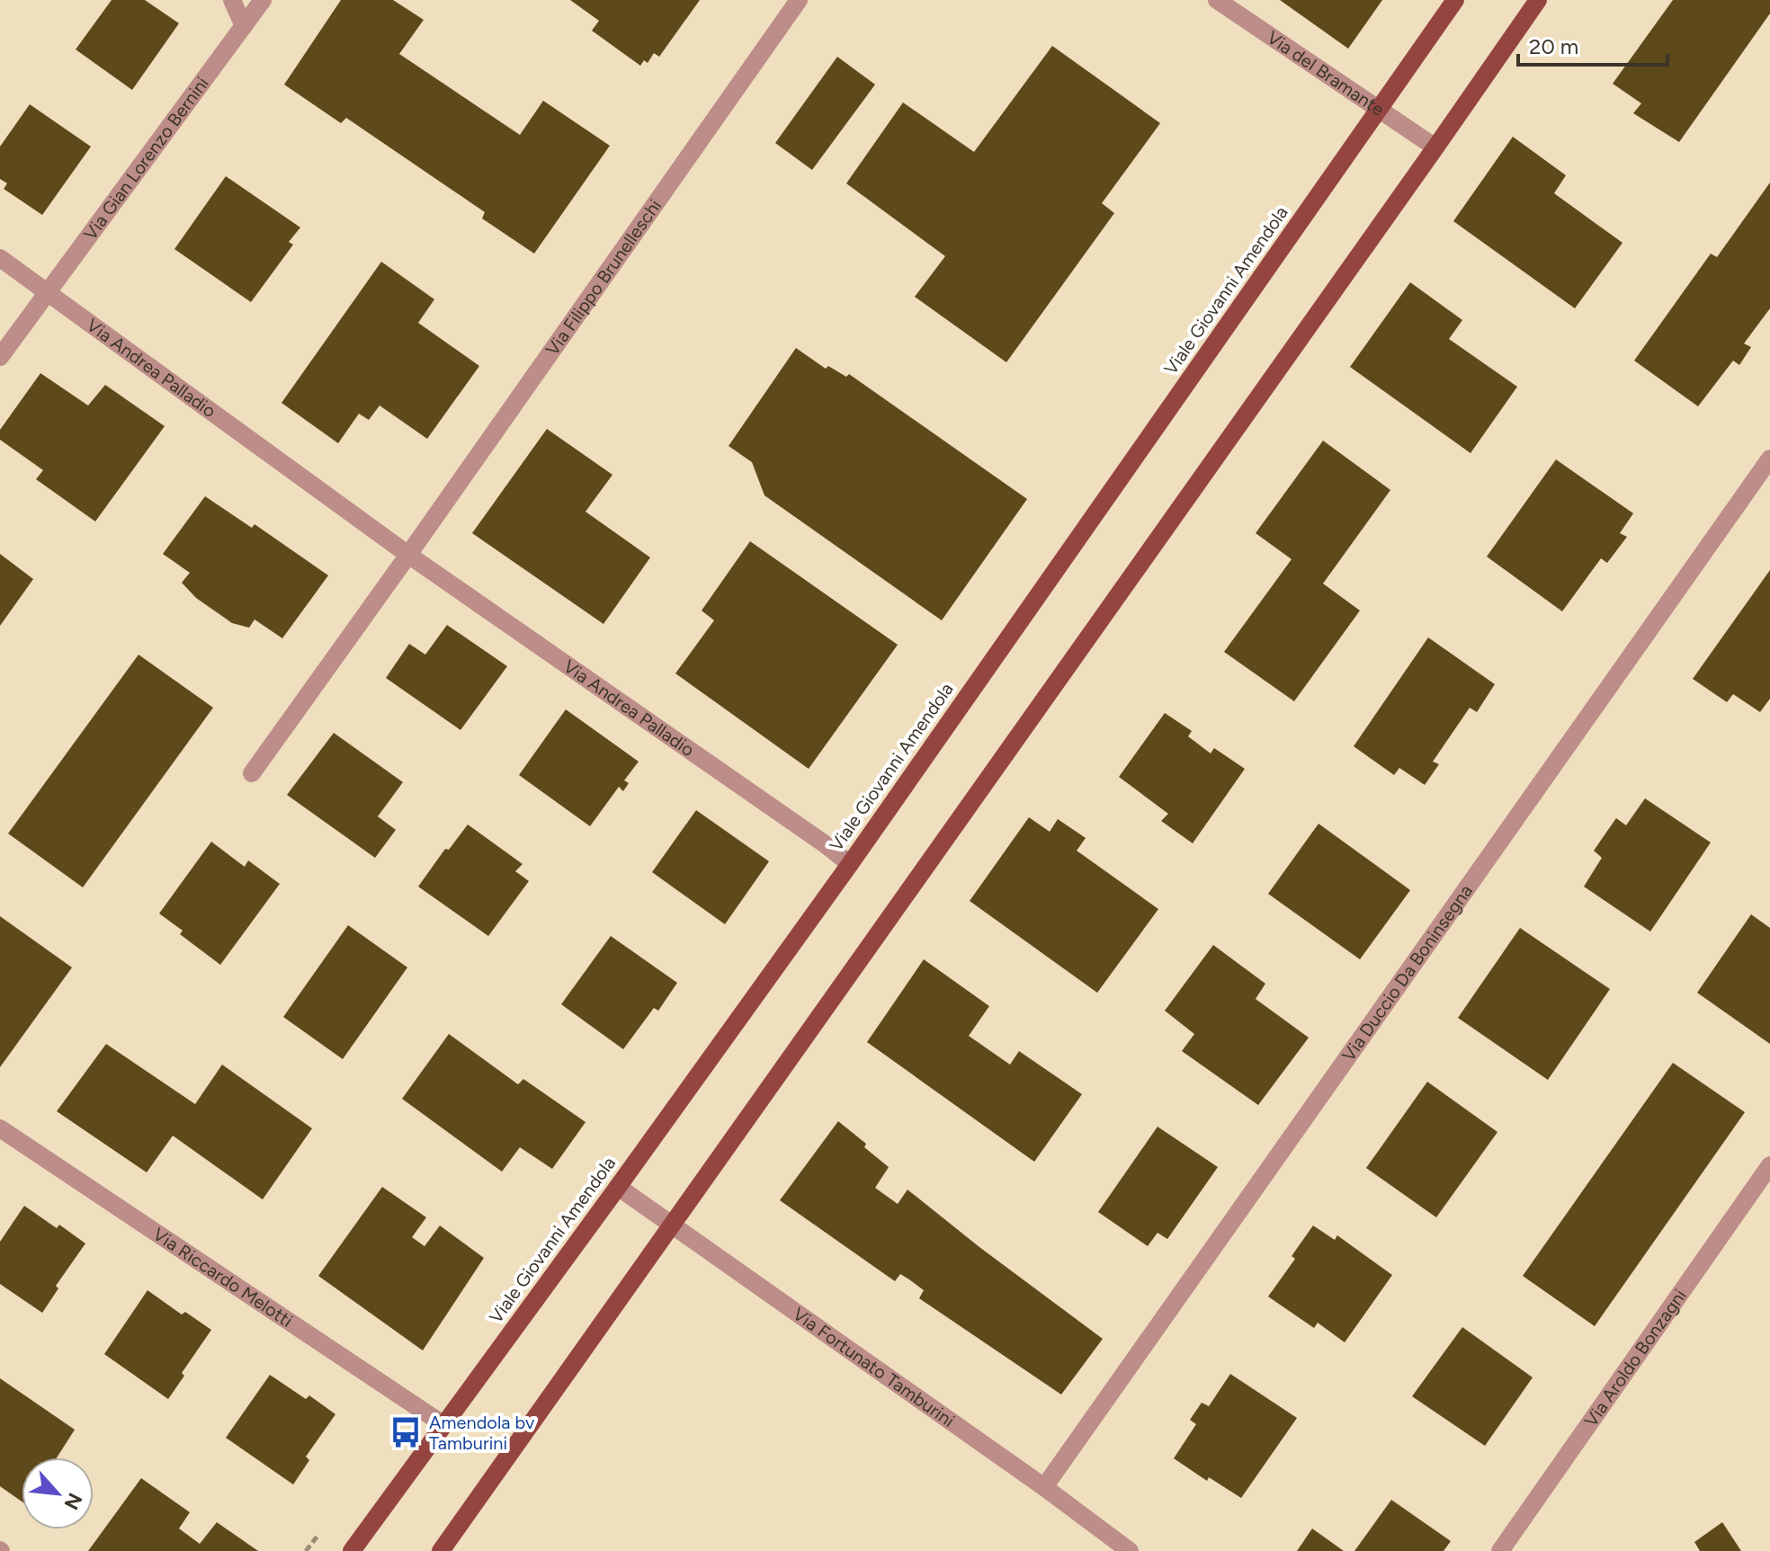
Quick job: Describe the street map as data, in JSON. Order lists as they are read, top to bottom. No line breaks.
{"streets":{"main road":["Viale Giovanni Amendola"],"street":["Via del Bramante","Via Gian Lorenzo Bernini","Via Filippo Brunelleschi","Via Andrea Palladio","Via Duccio Da Boninsegna","Via Riccardo Melotti","Via Aroldo Bonzagni","Via Fortunato Tamburini"]},"crossings":[["Via del Bramante","Viale Giovanni Amendola"],["Via Gian Lorenzo Bernini","Via Andrea Palladio"],["Via Filippo Brunelleschi","Via Andrea Palladio"],["Viale Giovanni Amendola","Via Andrea Palladio"],["Viale Giovanni Amendola","Via Riccardo Melotti"],["Viale Giovanni Amendola","Via Fortunato Tamburini"],["Via Duccio Da Boninsegna","Via Fortunato Tamburini"]],"places":{"bus stop":["Amendola bv Tamburini"]},"scale_bar":"20 m","north":"bottom right"}
